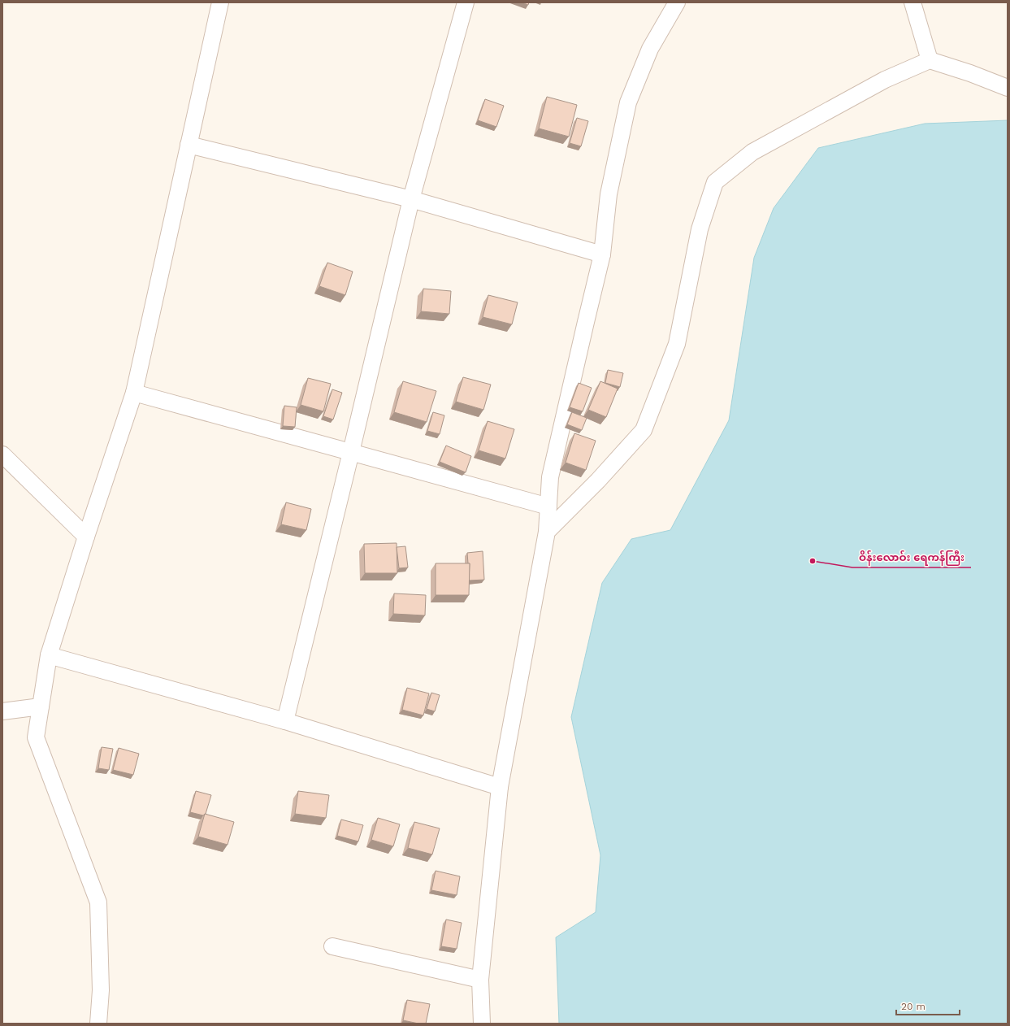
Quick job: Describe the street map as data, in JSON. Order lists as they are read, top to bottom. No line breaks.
{"places":["ဝိန်းလောဝ်း ရေကန်ကြီး"],"scale_bar":"20 m"}
